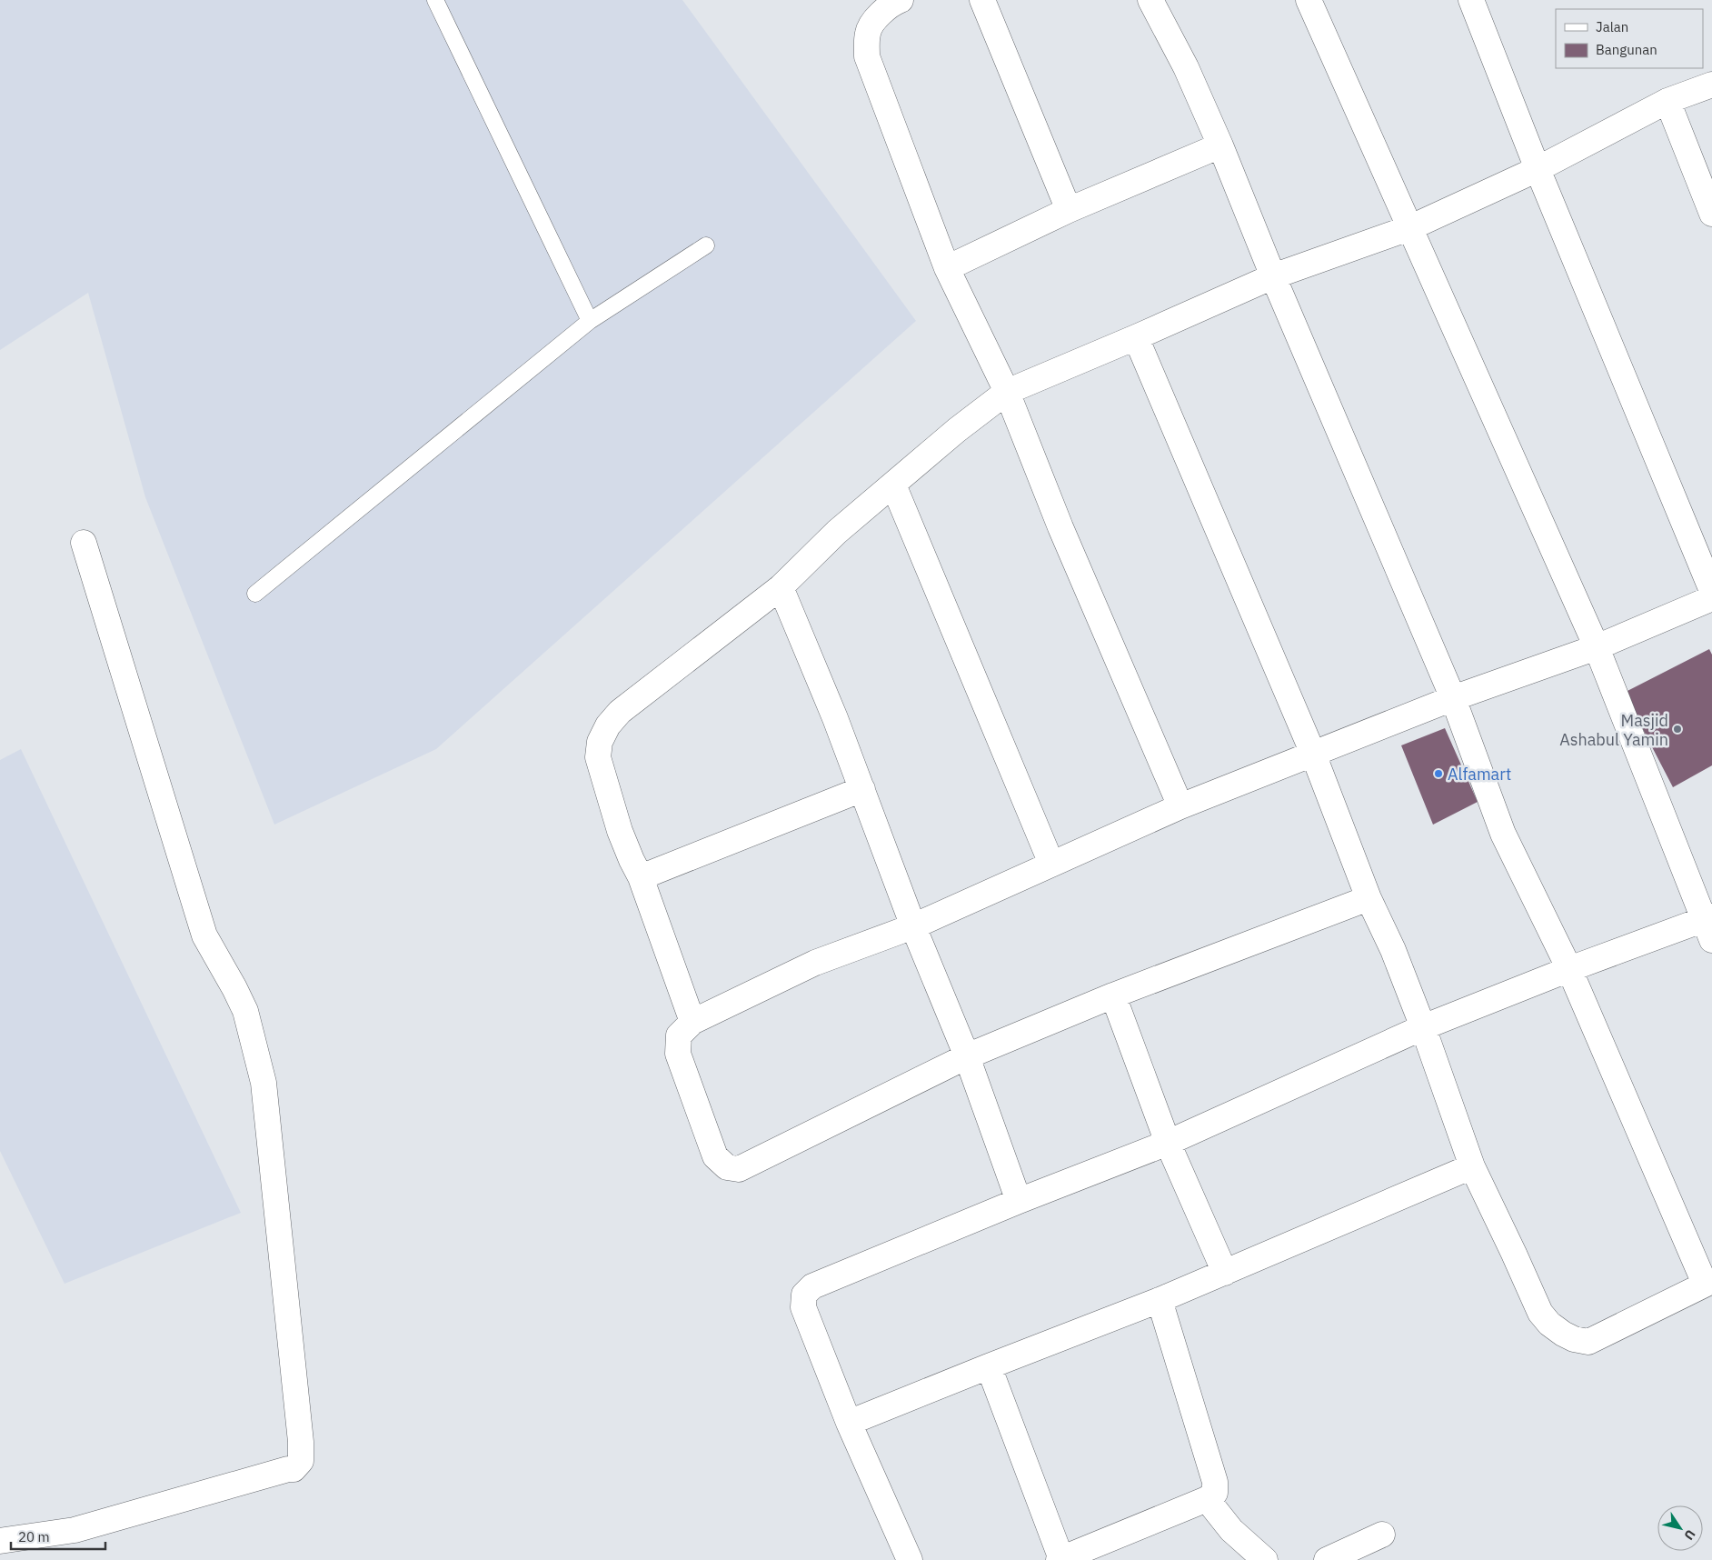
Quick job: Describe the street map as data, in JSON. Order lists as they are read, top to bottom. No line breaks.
{"places":["Masjid Ashabul Yamin","Alfamart"],"legend":["Jalan","Bangunan"],"scale_bar":"20 m","north":"bottom right"}
